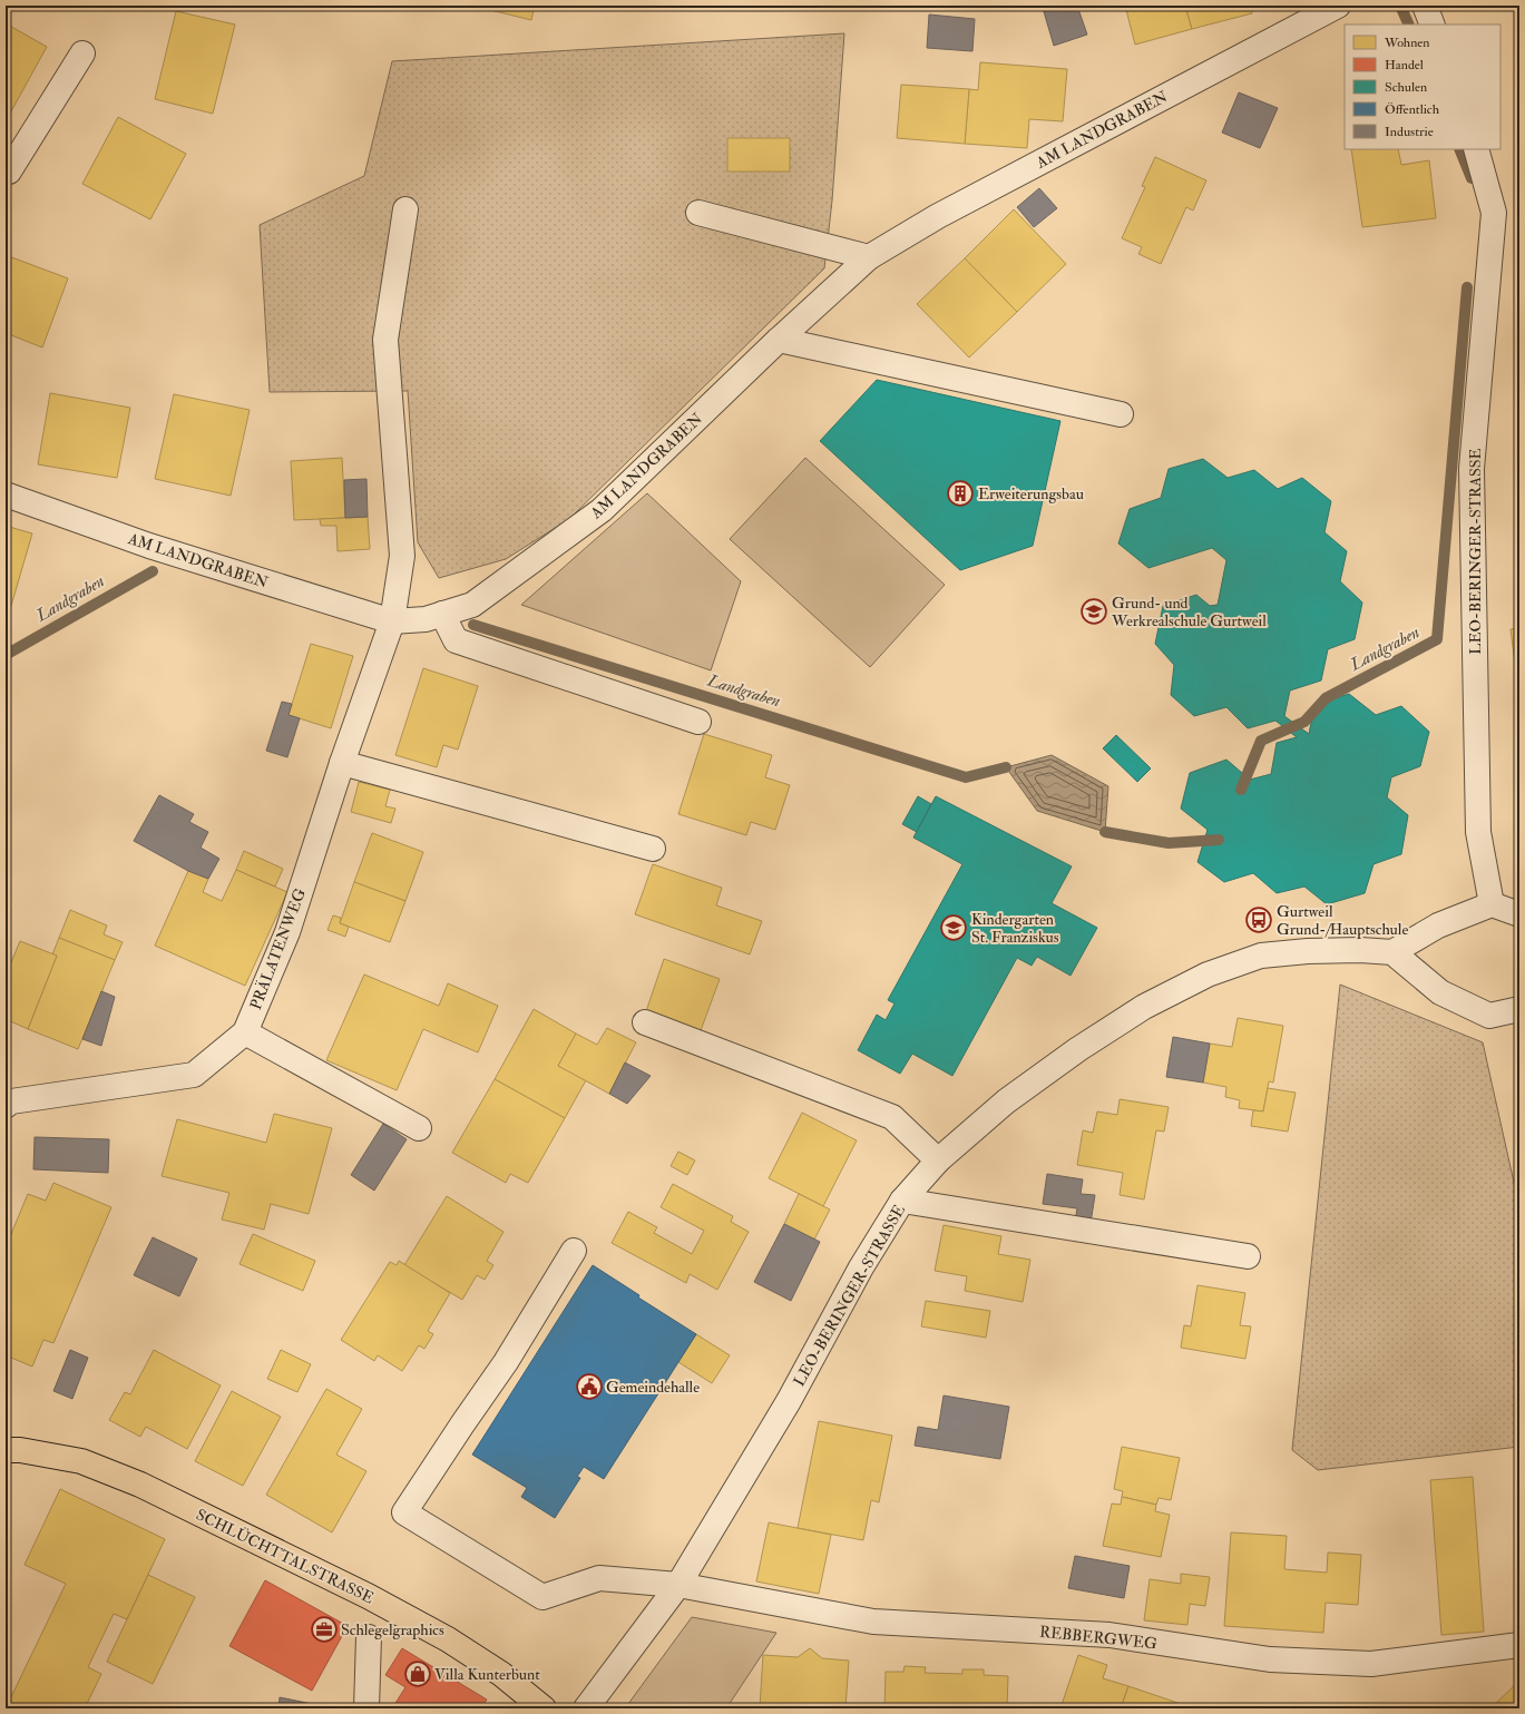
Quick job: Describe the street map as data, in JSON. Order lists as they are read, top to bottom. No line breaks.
{"streets":{"main road":["SCHLÜCHTTALSTRASSE"],"street":["AM LANDGRABEN","LEO-BERINGER-STRASSE","PRÄLATENWEG","REBBERGWEG"]},"crossings":[["AM LANDGRABEN","PRÄLATENWEG"],["LEO-BERINGER-STRASSE","REBBERGWEG"]],"water":["Landgraben"],"places":{"building":["Erweiterungsbau"],"school or university":["Grund- und Werkrealschule Gurtweil","Kindergarten St. Franziskus"],"bus stop":["Gurtweil Grund-/Hauptschule"],"public building":["Gemeindehalle"],"office":["Schlegelgraphics"],"shop":["Villa Kunterbunt"]},"legend":["Wohnen","Handel","Schulen","Öffentlich","Industrie"]}
